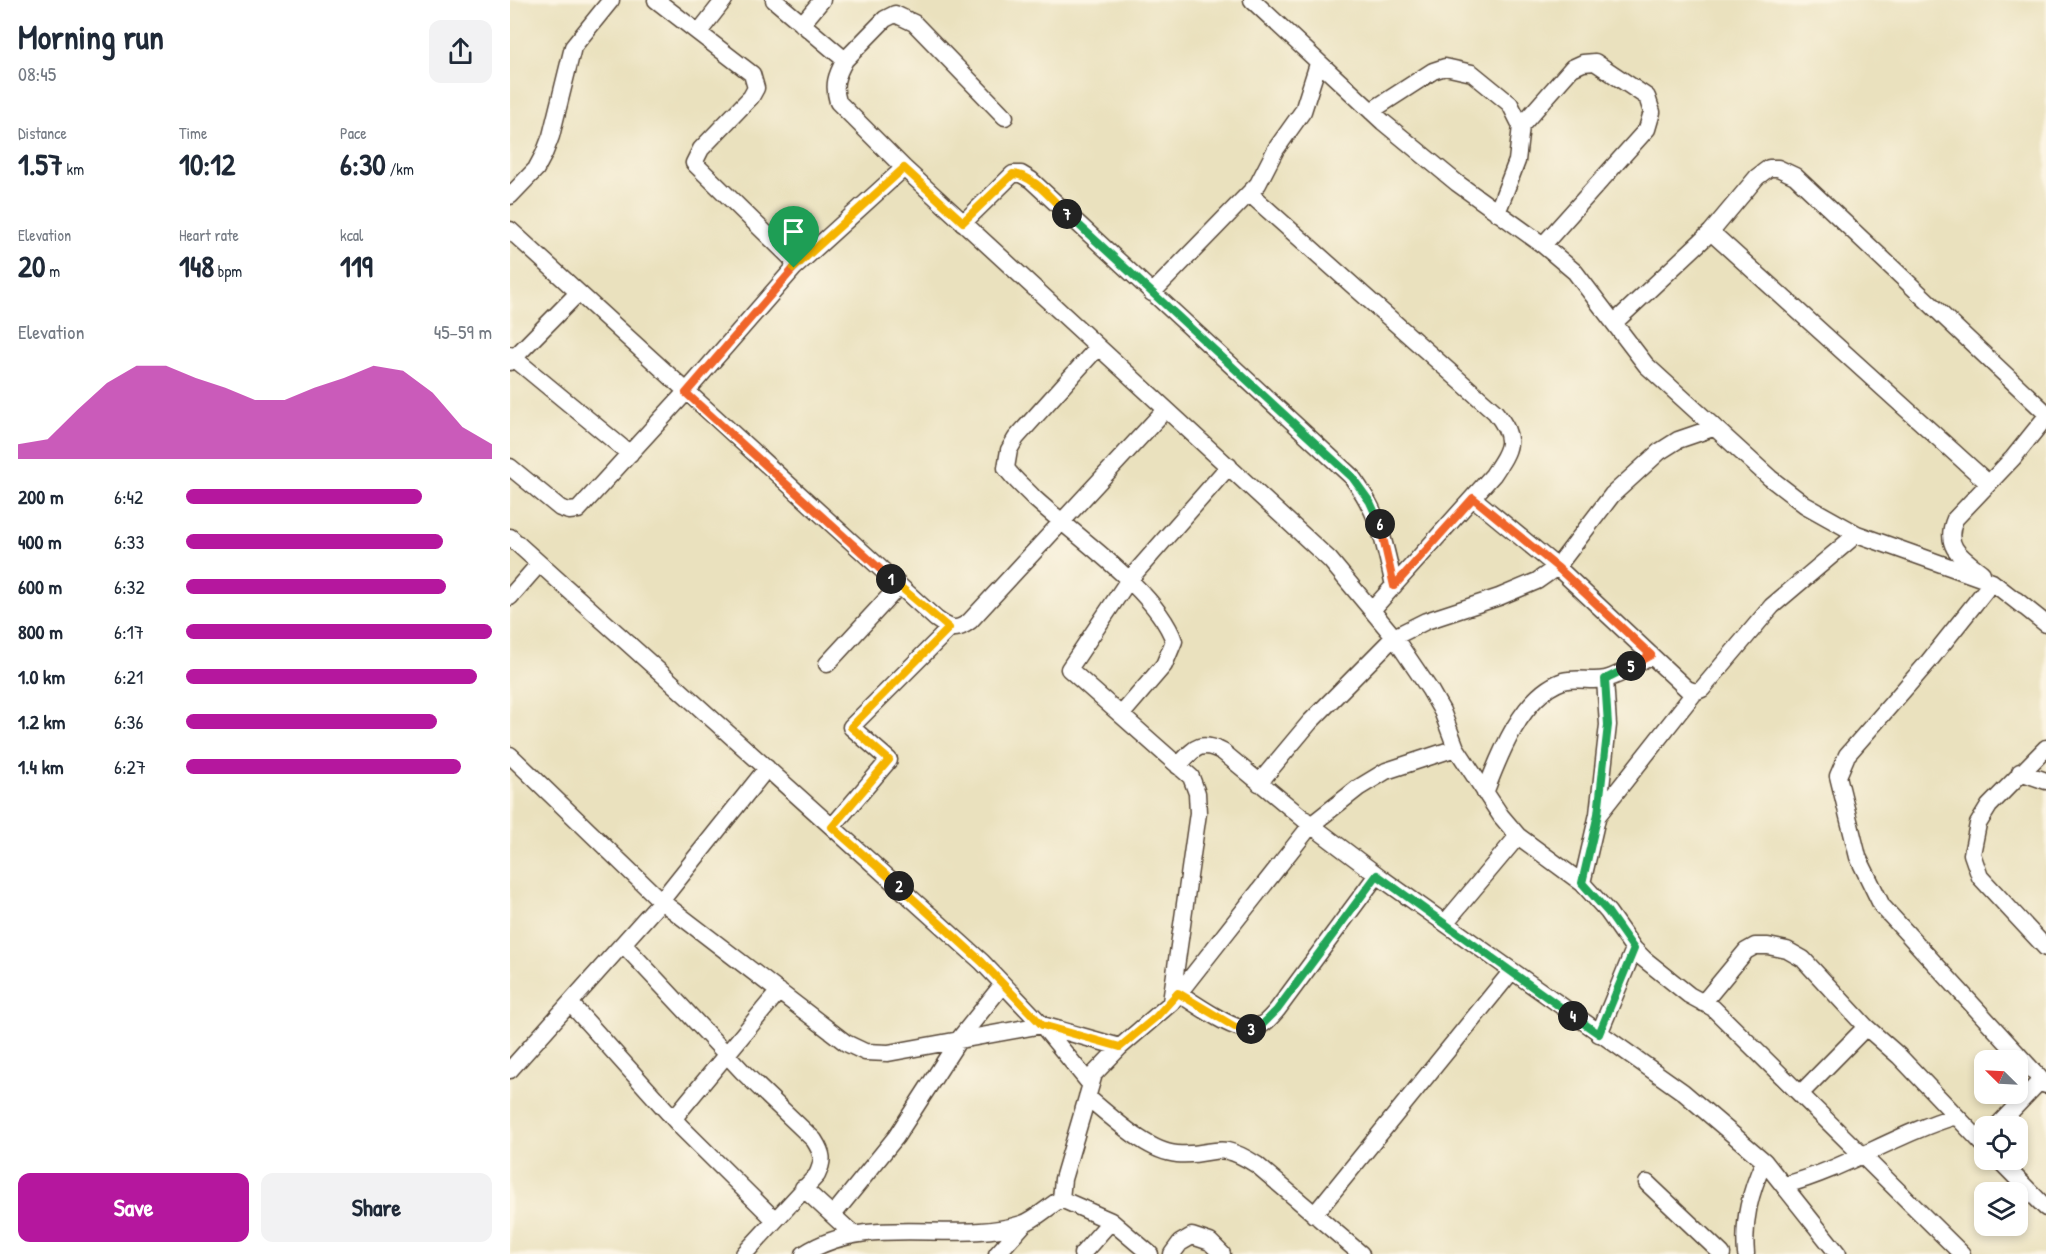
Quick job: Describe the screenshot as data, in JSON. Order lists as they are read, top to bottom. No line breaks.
{"north":"top left","page":{"heading":["Morning run","08:45"],"stats":[["Distance","1.57 km"],["Time","10:12"],["Pace","6:30 /km"],["Elevation","20 m"],["Heart rate","148 bpm"],["kcal","119"]],"pins":["7","6","1","5","2","4","3"],"chart":["Elevation","45–59 m"],"list":[{"name":"200 m","note":"6:42"},{"name":"400 m","note":"6:33"},{"name":"600 m","note":"6:32"},{"name":"800 m","note":"6:17"},{"name":"1.0 km","note":"6:21"},{"name":"1.2 km","note":"6:36"},{"name":"1.4 km","note":"6:27"}],"buttons":["Save","Share"]}}
